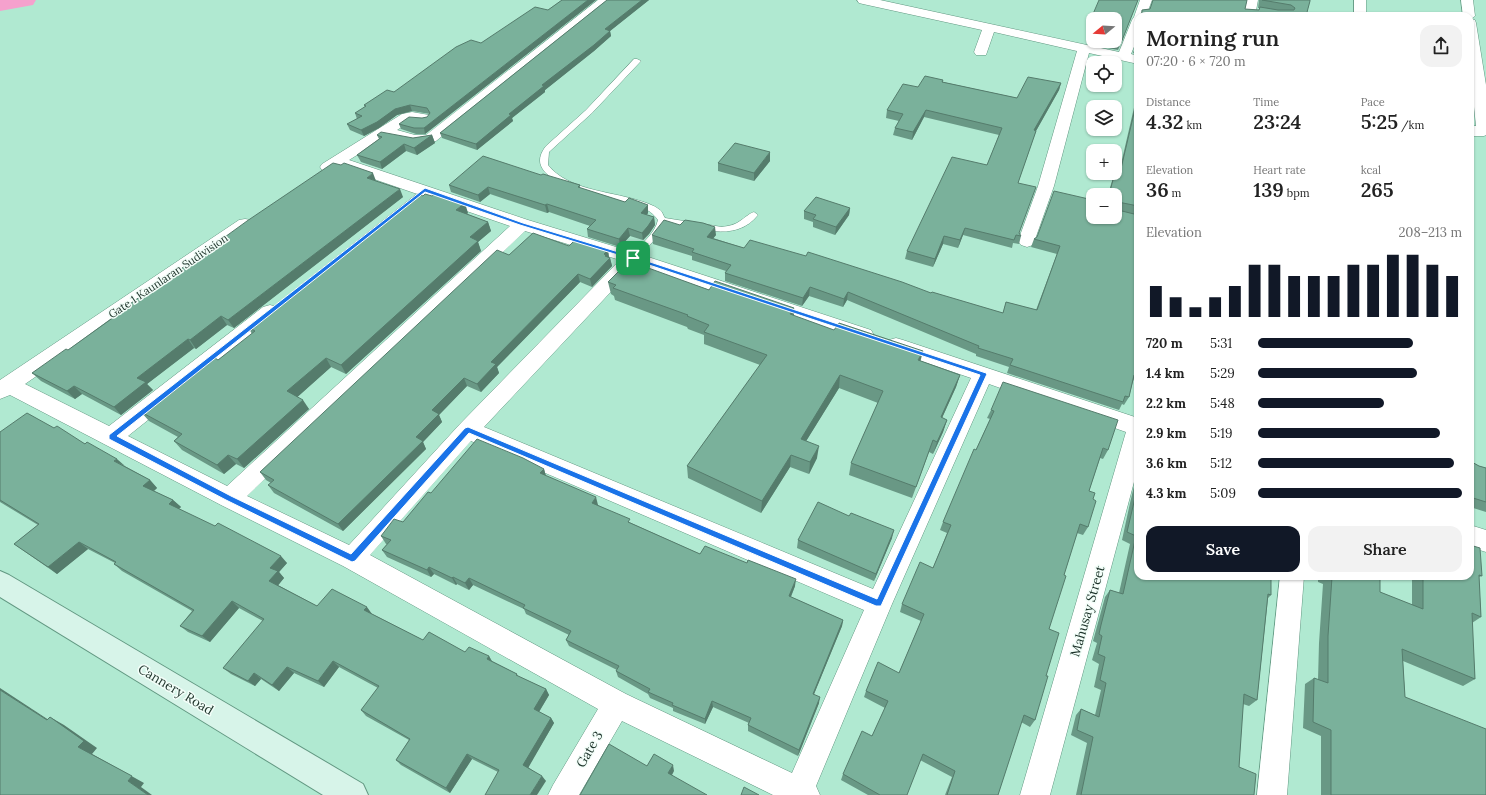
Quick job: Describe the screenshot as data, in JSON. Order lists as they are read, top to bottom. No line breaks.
{"streets":{"main road":["Cannery Road"],"street":["Gate 1 Kaunlaran Sudivision","Mahusay Street","Gate 3"]},"north":"left","page":{"map_buttons":["+","−"],"heading":["Morning run","07:20 · 6 × 720 m"],"stats":[["Distance","4.32 km"],["Time","23:24"],["Pace","5:25 /km"],["Elevation","36 m"],["Heart rate","139 bpm"],["kcal","265"]],"chart":["Elevation","208–213 m"],"list":[{"name":"720 m","note":"5:31"},{"name":"1.4 km","note":"5:29"},{"name":"2.2 km","note":"5:48"},{"name":"2.9 km","note":"5:19"},{"name":"3.6 km","note":"5:12"},{"name":"4.3 km","note":"5:09"}],"buttons":["Save","Share"]}}
